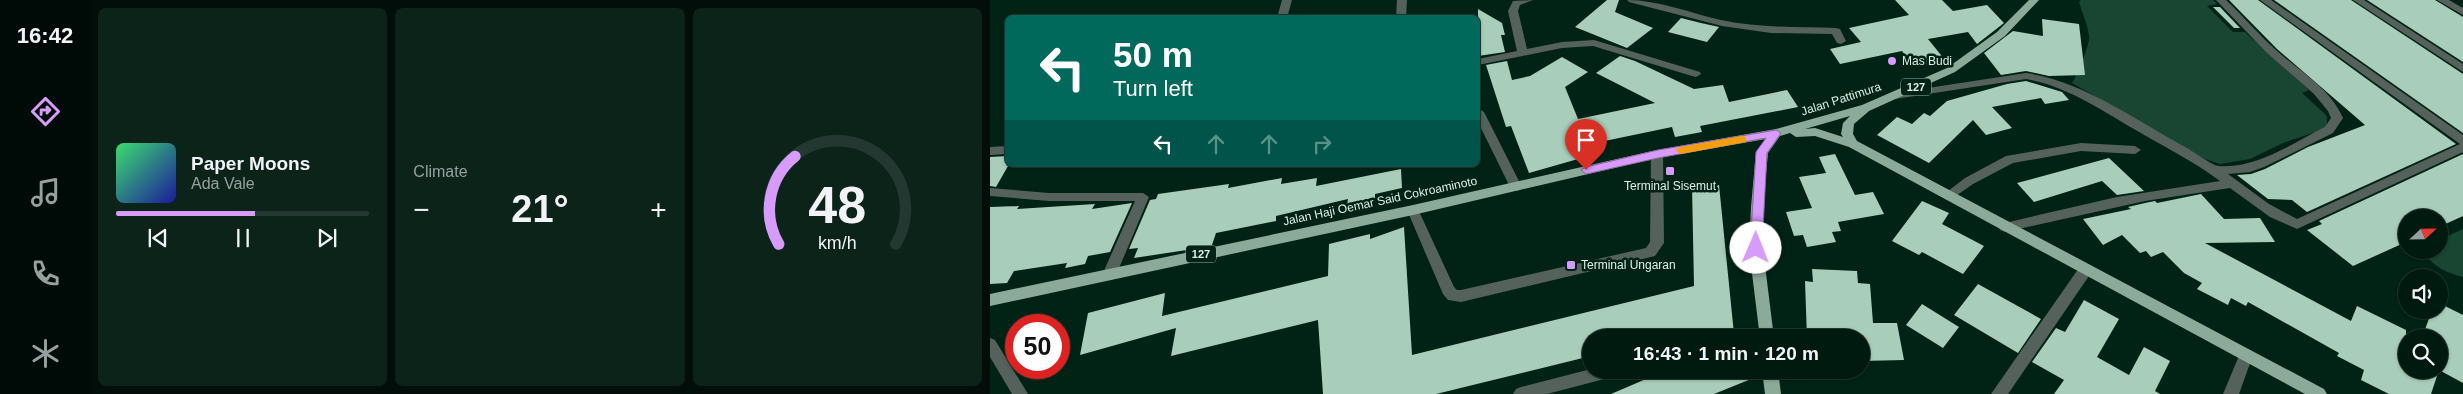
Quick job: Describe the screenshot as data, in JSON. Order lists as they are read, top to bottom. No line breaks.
{"streets":{"main road":["127","Jalan Pattimura","Jalan Haji Oemar Said Cokroaminoto"]},"crossings":[["Jalan Pattimura","Jalan Haji Oemar Said Cokroaminoto"]],"places":{"other":["Mas Budi"],"transit":["Terminal Sisemut","Terminal Ungaran"]},"north":"right","page":{"tabs":"16:42","tile":"Climate","turn":["50 m","Turn left"],"song":["Paper Moons","Ada Vale"],"heat":["−","21°","+"],"limit":"50","trip":"16:43 · 1 min · 120 m","gauge":["48","km/h"]}}
